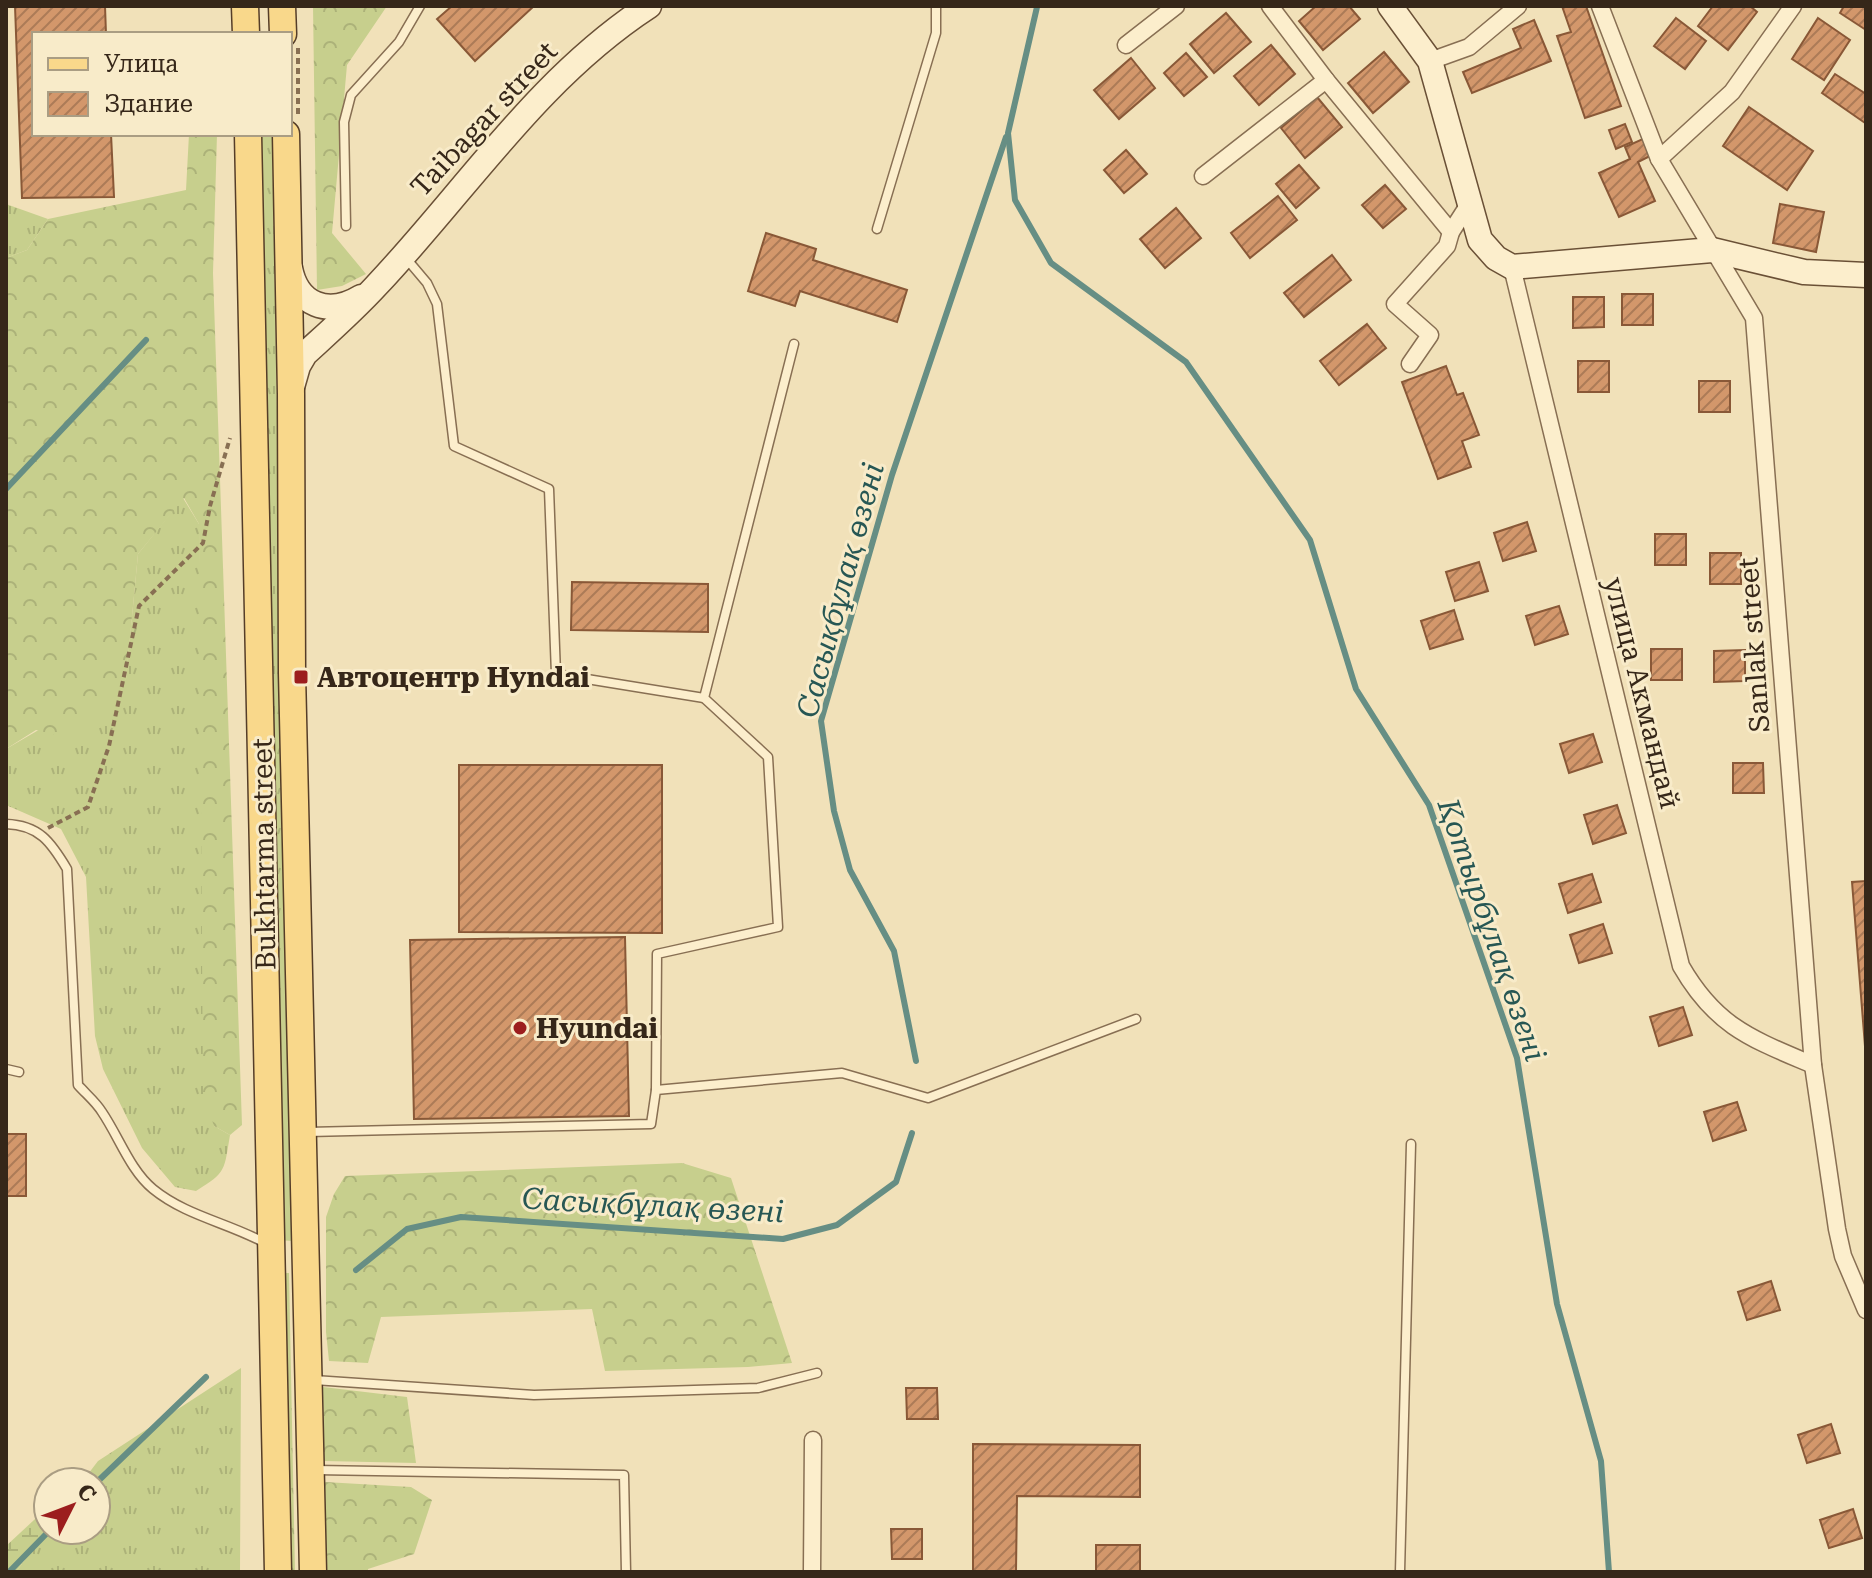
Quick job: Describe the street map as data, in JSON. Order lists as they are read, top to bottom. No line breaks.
{"streets":{"main road":["Taibagar street","Bukhtarma street"],"street":["Sanlak street","улица Акмандай"]},"crossings":[["Sanlak street","улица Акмандай"]],"water":["Сасықбұлақ өзені","Қотырбұлақ өзені"],"places":{"transit":["Автоцентр Hyndai"],"other":["Hyundai"]},"legend":["Улица","Здание"],"north":"top right"}
